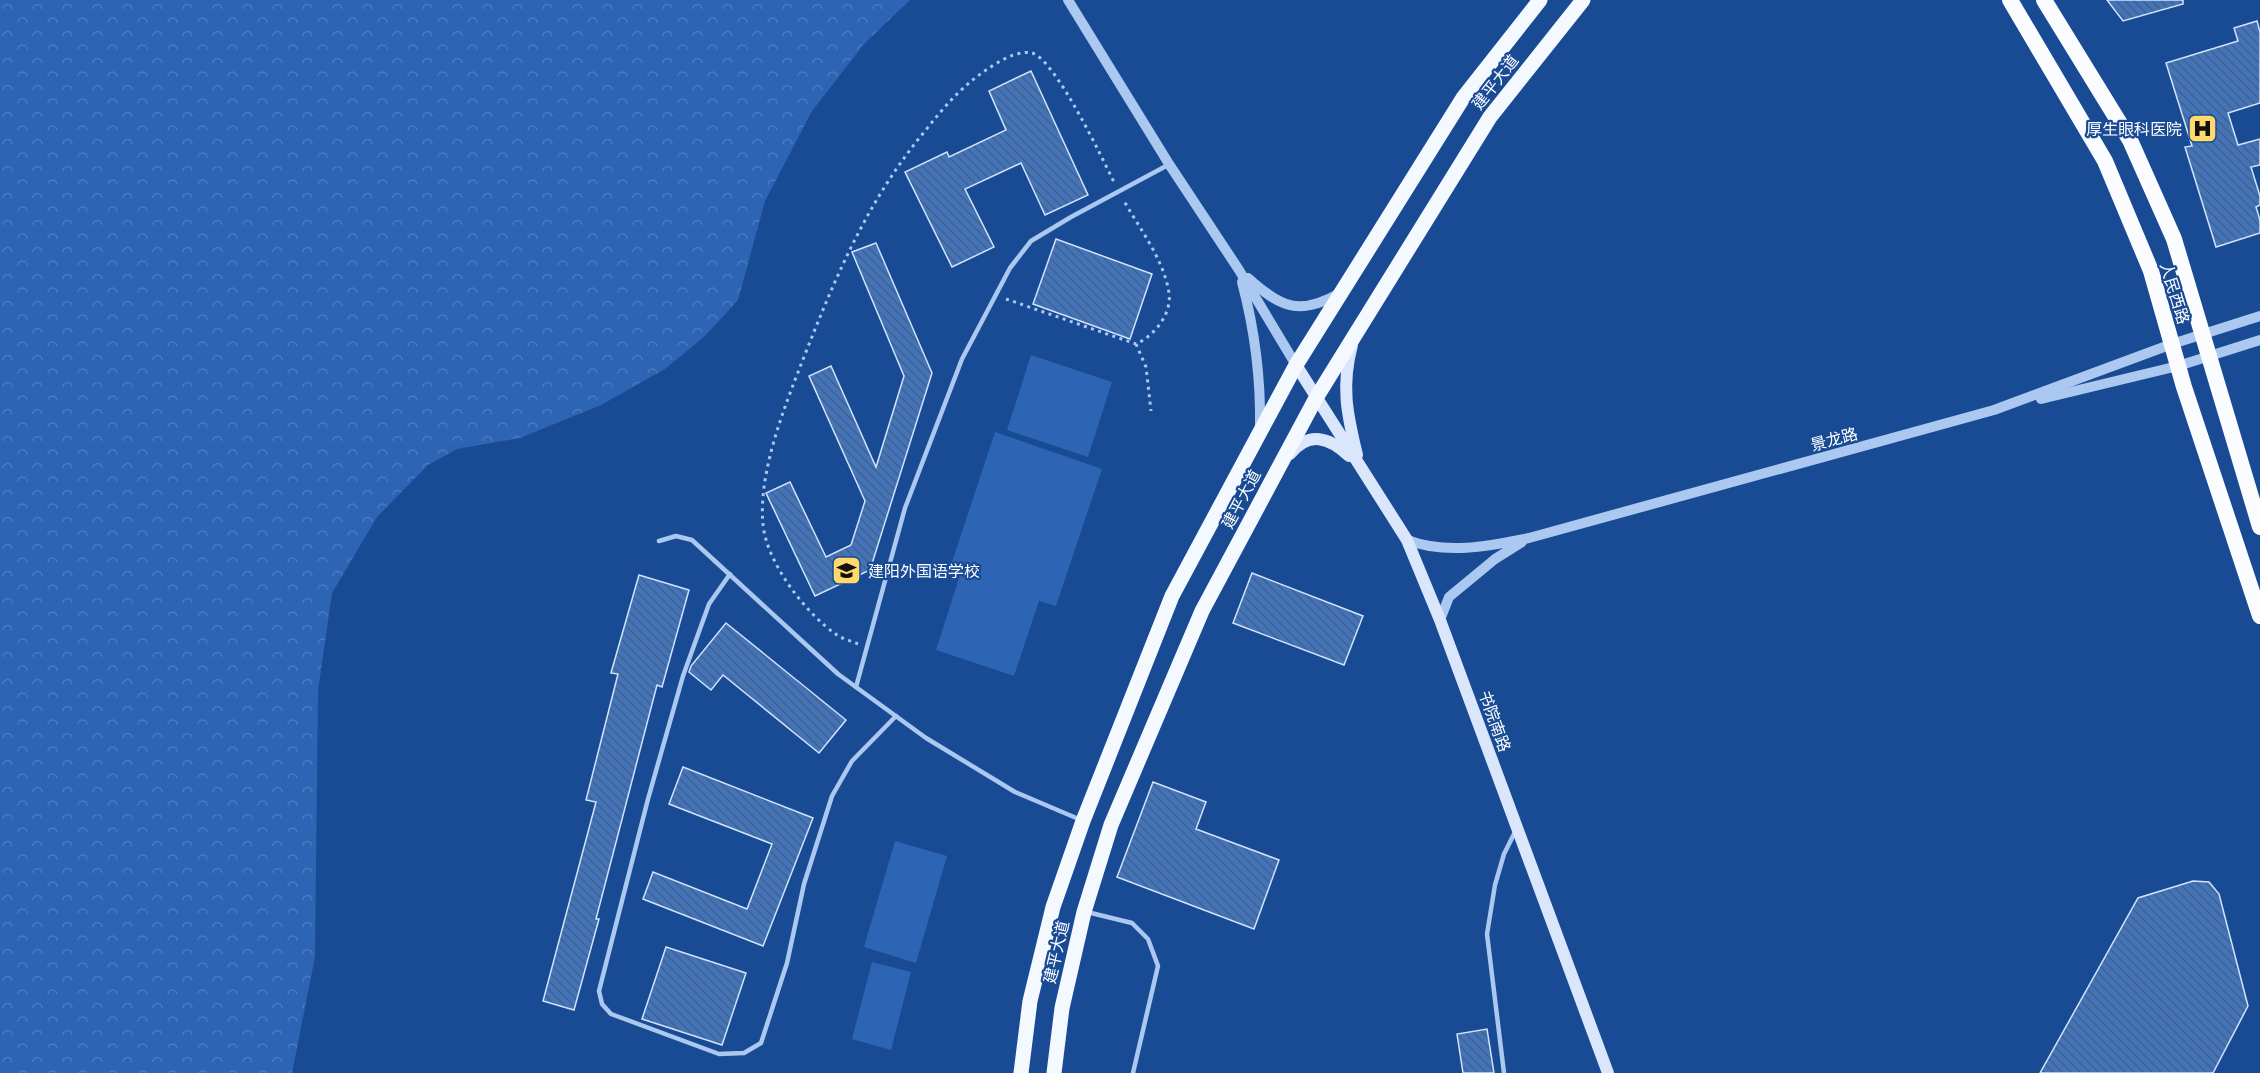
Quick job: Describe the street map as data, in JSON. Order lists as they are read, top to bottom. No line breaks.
{"streets":{"highway":["人民西路"],"main road":["建平大道","书院南路"],"street":["景龙路"]},"crossings":[["建平大道","书院南路"],["人民西路","景龙路"],["景龙路","书院南路"]],"places":{"hospital":["厚生眼科医院"],"school or university":["建阳外国语学校"]}}
